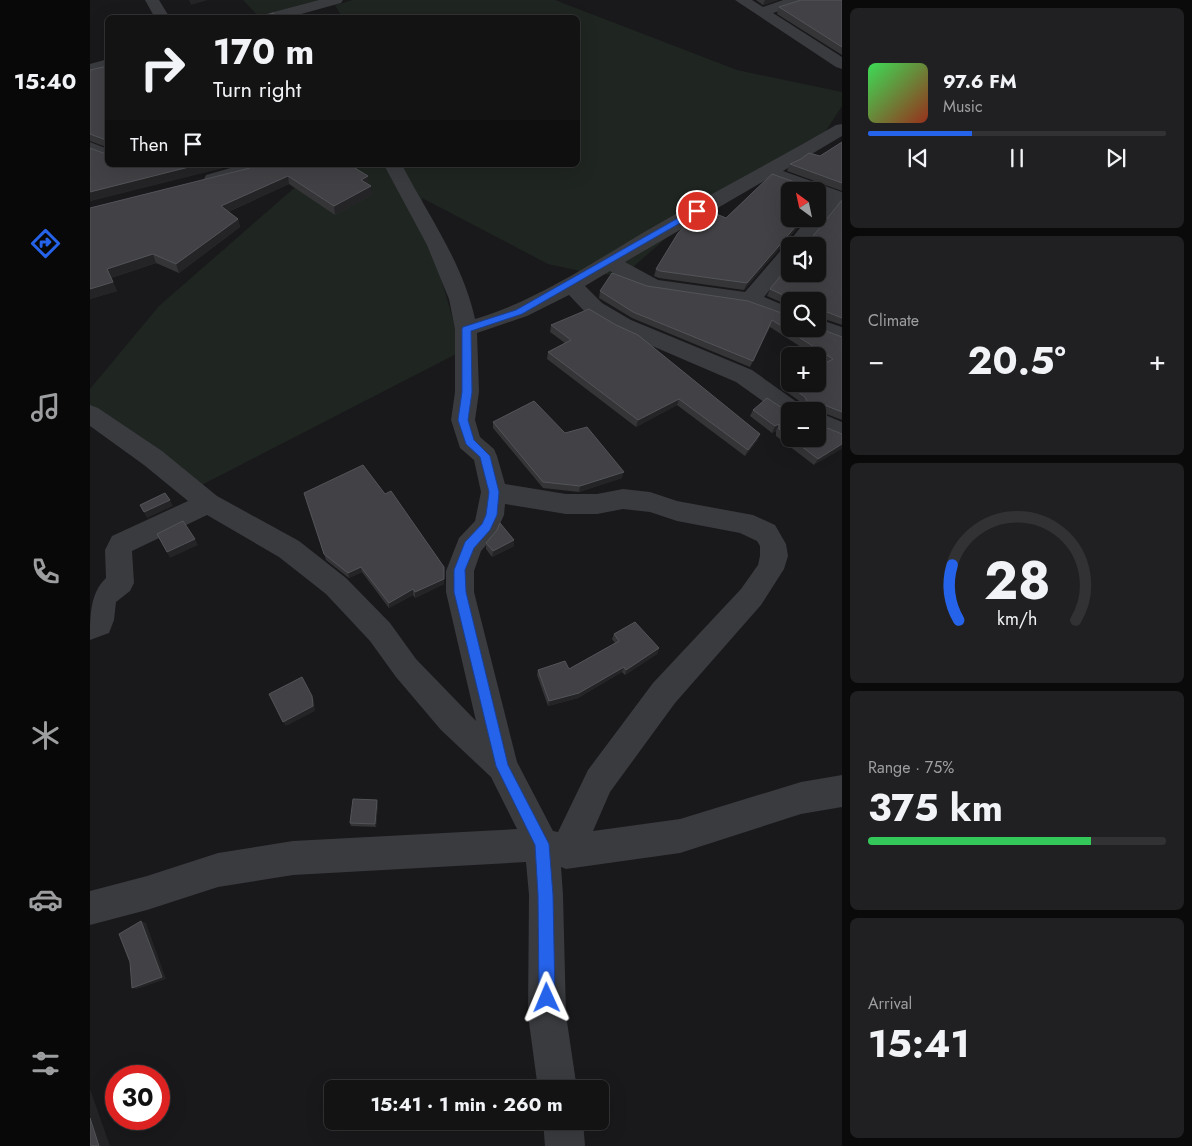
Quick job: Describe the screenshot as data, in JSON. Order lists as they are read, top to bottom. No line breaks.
{"north":"top left","page":{"tabs":"15:40","turn":["170 m","Turn right"],"song":["97.6 FM","Music"],"then":"Then","map_buttons":["+","−"],"tile":["Climate",["Range · 75%","375 km"],["Arrival","15:41"]],"heat":["−","20.5°","+"],"limit":"30","trip":"15:41 · 1 min · 260 m","gauge":["28","km/h"]}}
